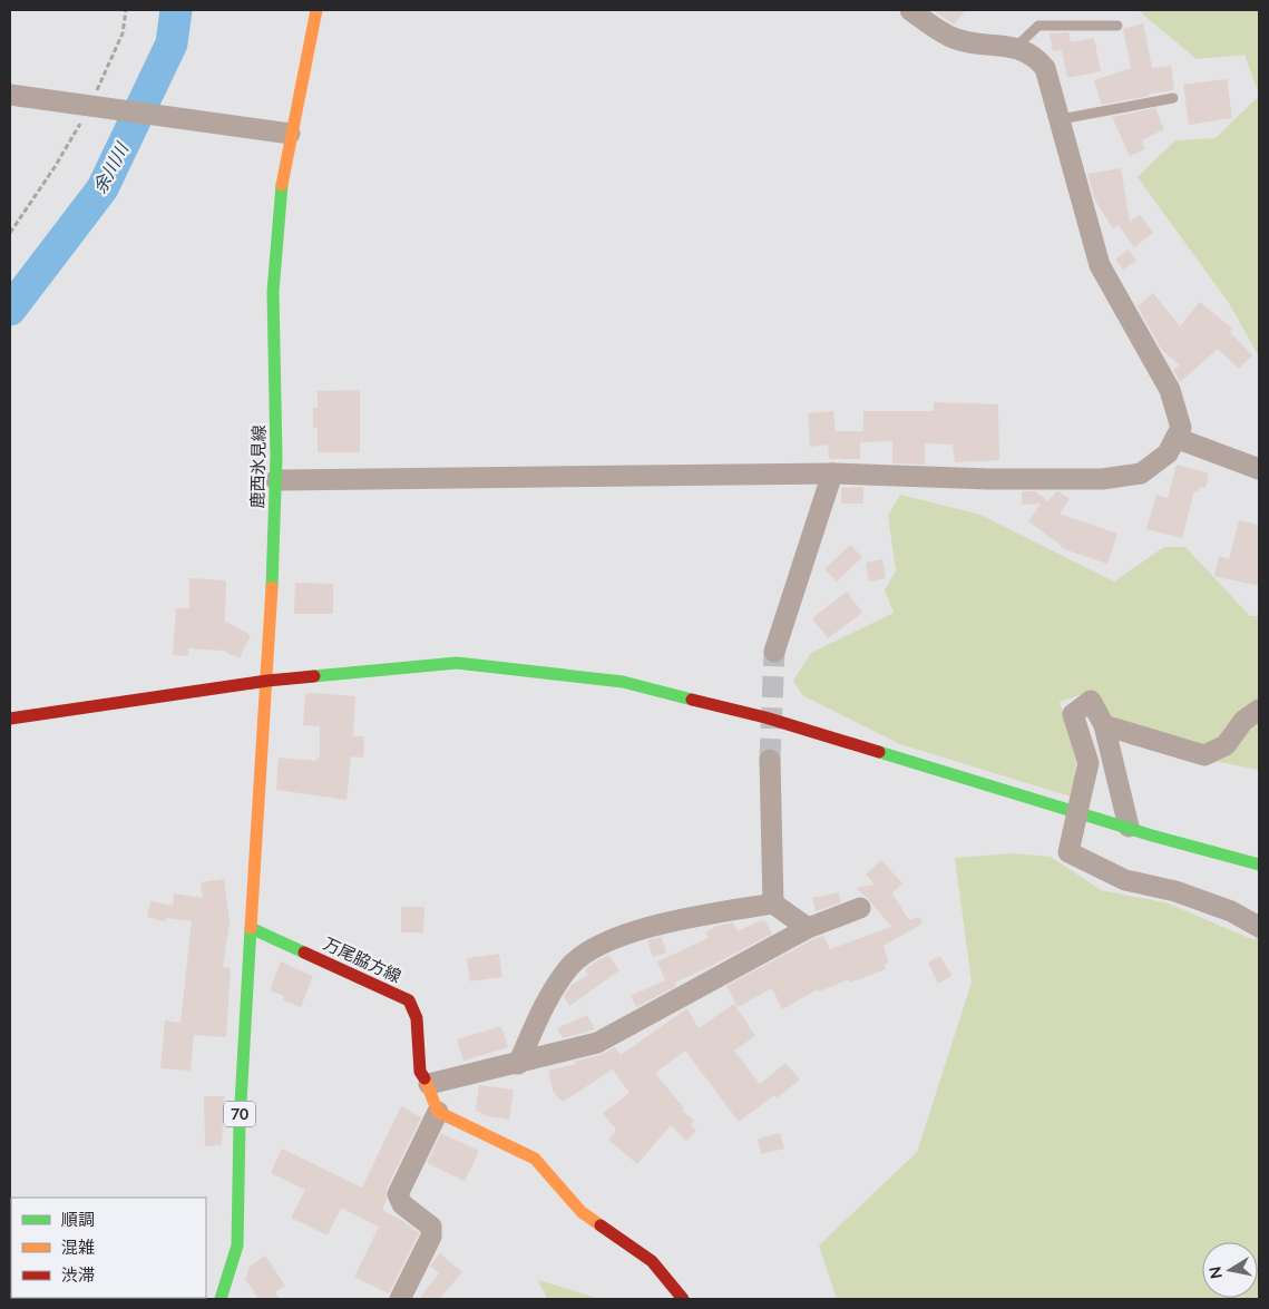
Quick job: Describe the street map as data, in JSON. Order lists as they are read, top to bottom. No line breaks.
{"streets":{"main road":["鹿西氷見線","万尾脇方線","70"]},"crossings":[["鹿西氷見線","万尾脇方線"],["鹿西氷見線","70"],["万尾脇方線","70"]],"water":["余川川"],"legend":["順調","混雑","渋滞"],"north":"left"}
